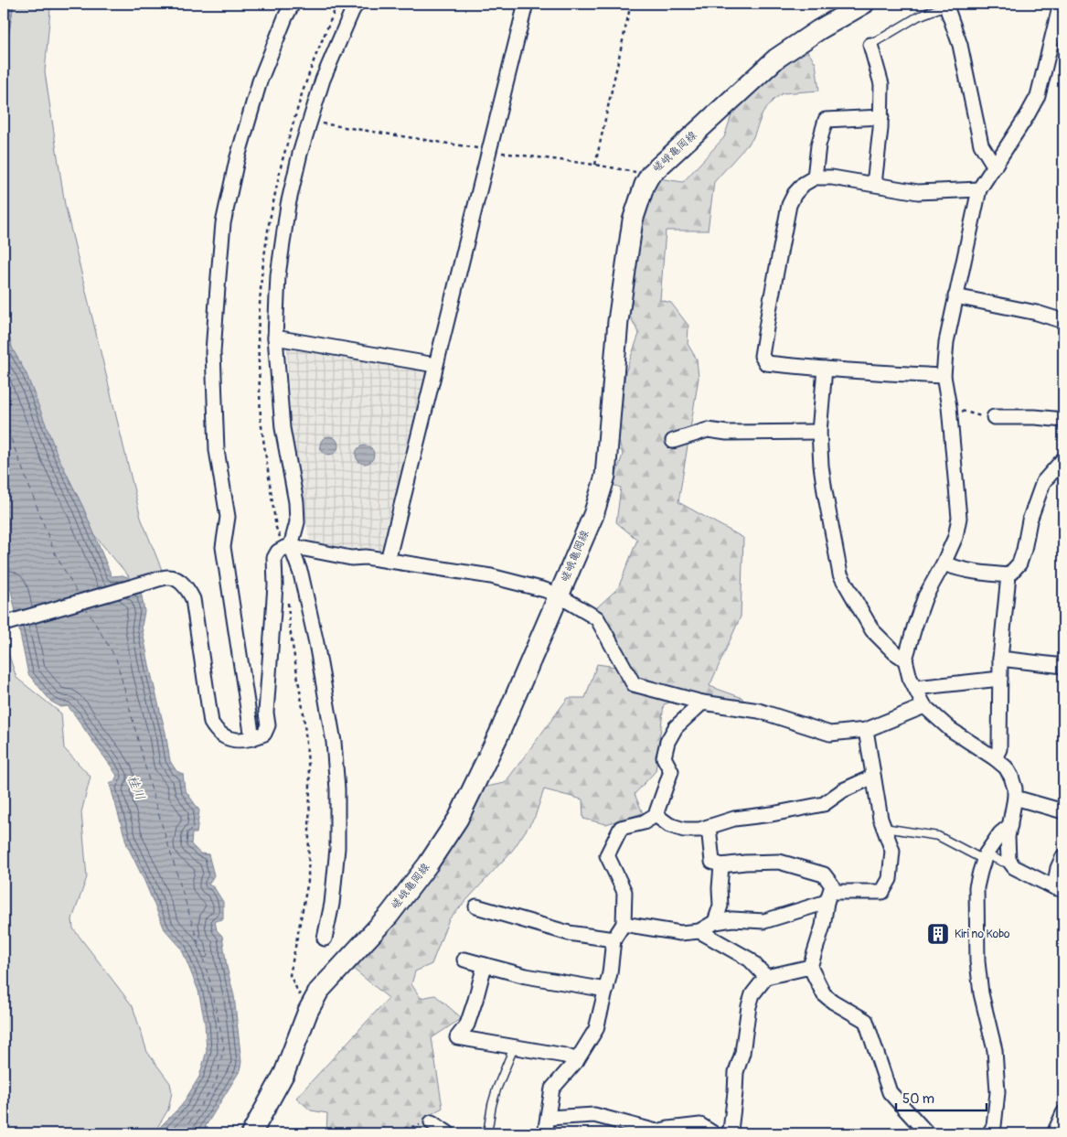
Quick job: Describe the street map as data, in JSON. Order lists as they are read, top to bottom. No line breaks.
{"streets":{"main road":["嵯峨亀岡線"]},"water":["桂川"],"places":{"building":["Kiri no Kobo"]},"scale_bar":"50 m"}
